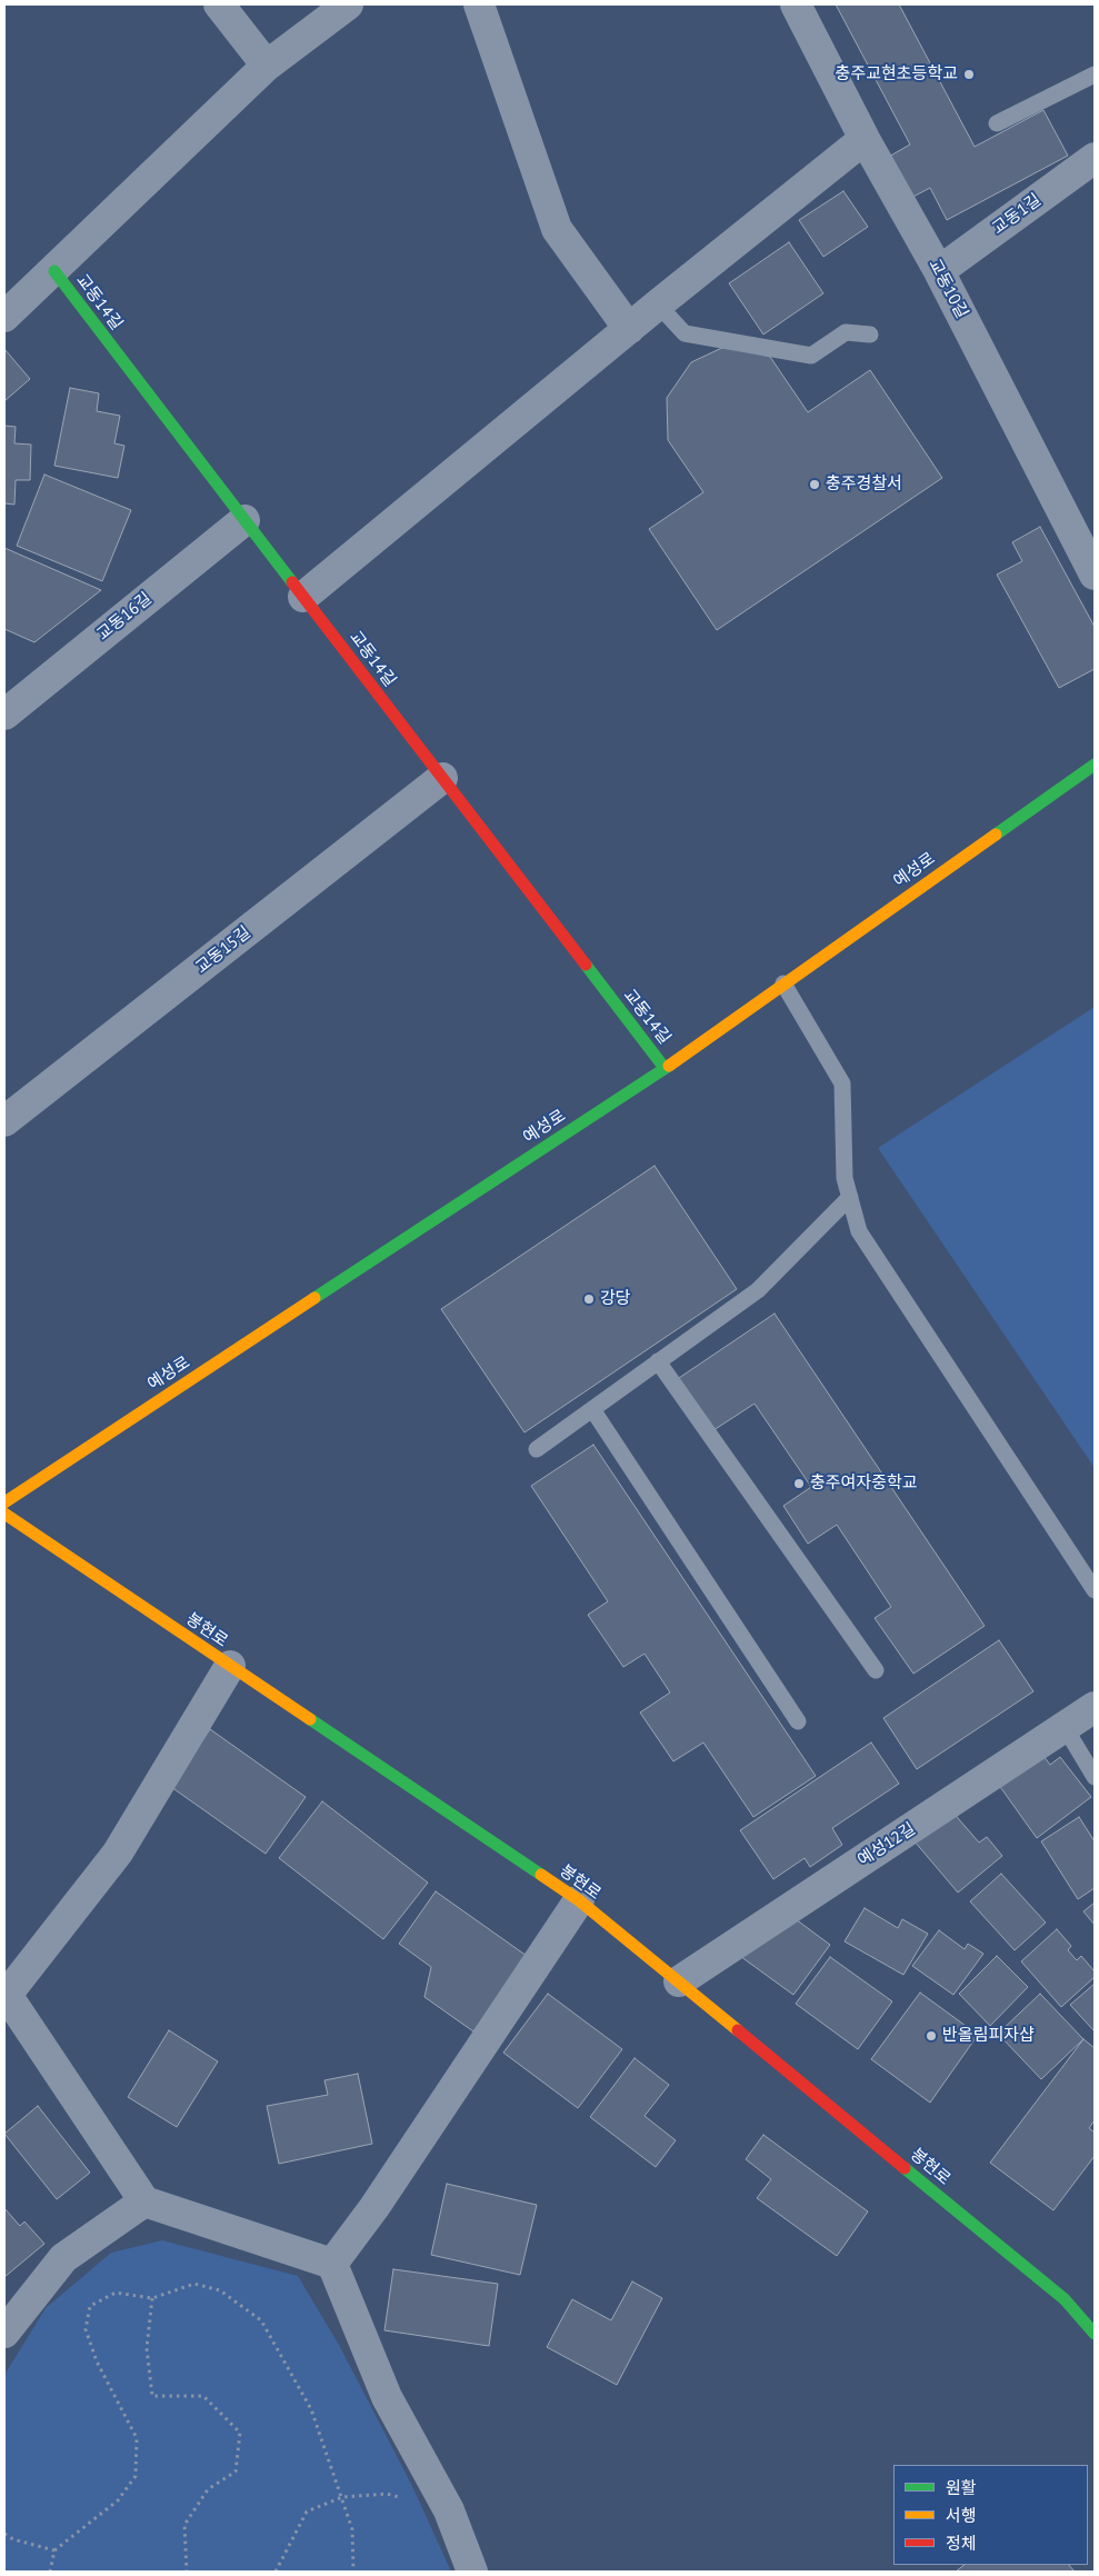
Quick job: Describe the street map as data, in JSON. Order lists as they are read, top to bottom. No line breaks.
{"streets":{"street":["교동1길","교동10길","교동14길","교동16길","예성로","교동15길","봉현로","예성12길"]},"crossings":[["교동1길","교동10길"],["교동14길","교동16길"],["교동14길","예성로"],["교동14길","교동15길"],["봉현로","예성12길"]],"places":["충주교현초등학교","충주경찰서","강당","충주여자중학교","반올림피자샵"],"legend":["원활","서행","정체"]}
